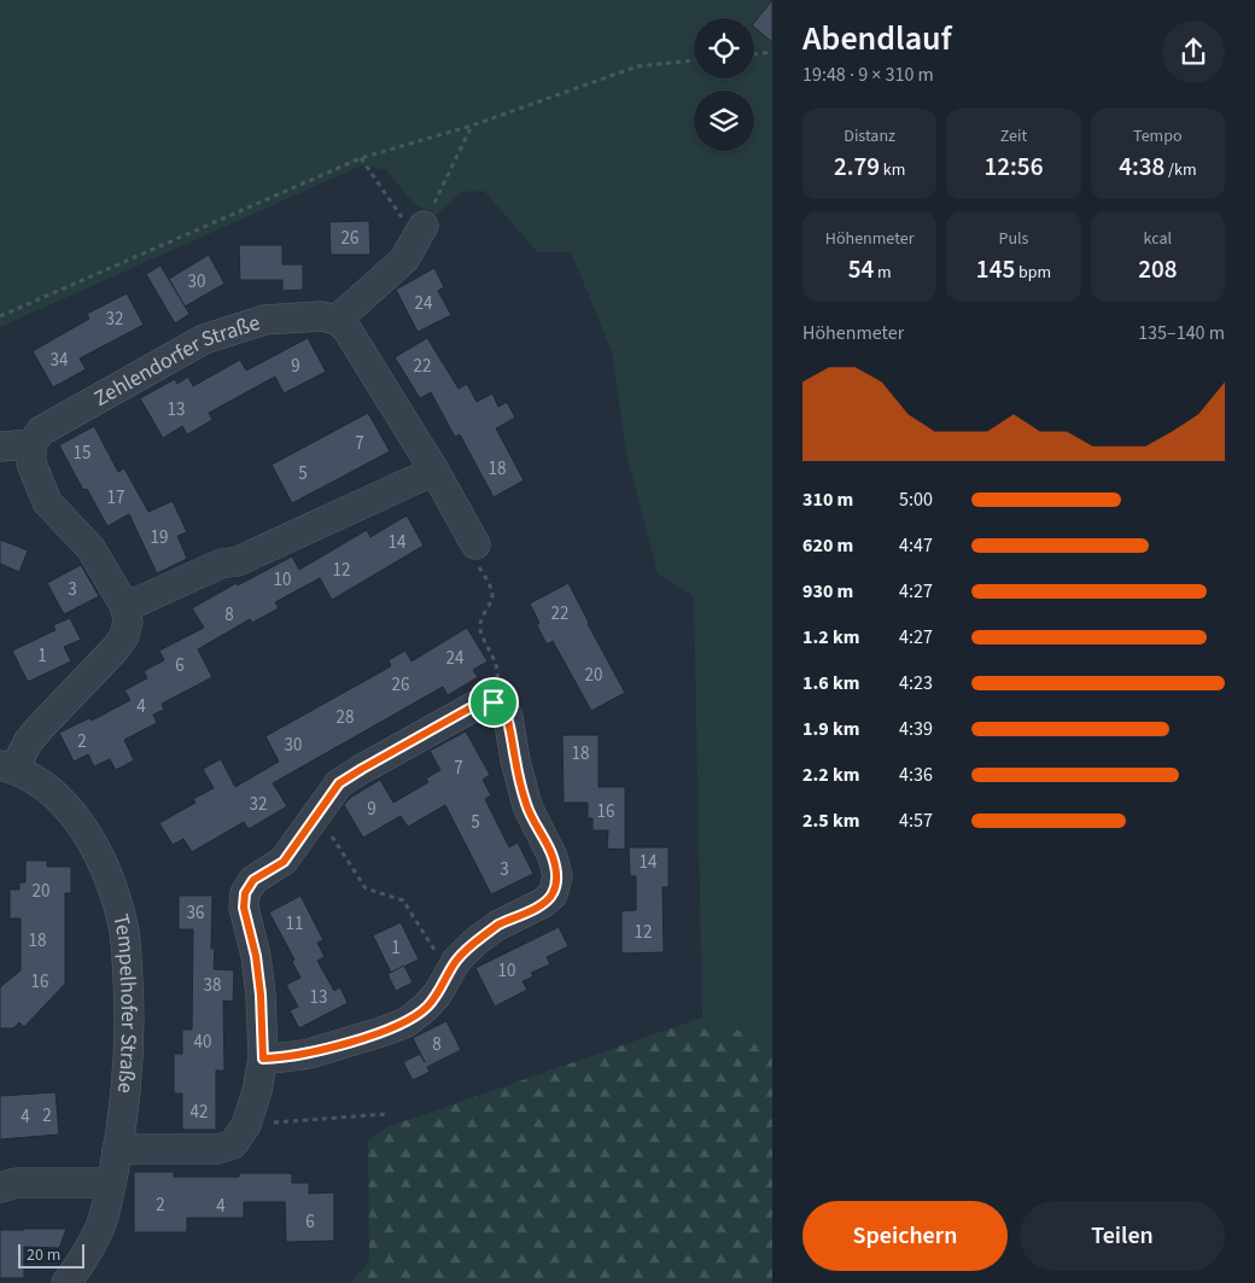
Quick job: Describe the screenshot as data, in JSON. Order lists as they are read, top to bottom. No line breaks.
{"streets":{"street":["Zehlendorfer Straße","Tempelhofer Straße"]},"house_numbers":["26","30","24","32","34","9","22","13","7","15","18","5","17","19","14","12","10","3","22","8","1","24","6","20","26","4","28","2","30","18","7","32","9","16","5","14","3","20","36","11","12","18","1","10","16","38","13","40","8","42","2","4","2","4","6"],"scale_bar":"20 m","page":{"heading":["Abendlauf","19:48 · 9 × 310 m"],"stats":[["Distanz","2.79 km"],["Zeit","12:56"],["Tempo","4:38 /km"],["Höhenmeter","54 m"],["Puls","145 bpm"],["kcal","208"]],"chart":["Höhenmeter","135–140 m"],"list":[{"name":"310 m","note":"5:00"},{"name":"620 m","note":"4:47"},{"name":"930 m","note":"4:27"},{"name":"1.2 km","note":"4:27"},{"name":"1.6 km","note":"4:23"},{"name":"1.9 km","note":"4:39"},{"name":"2.2 km","note":"4:36"},{"name":"2.5 km","note":"4:57"}],"buttons":["Speichern","Teilen"],"scale":"20 m"}}
